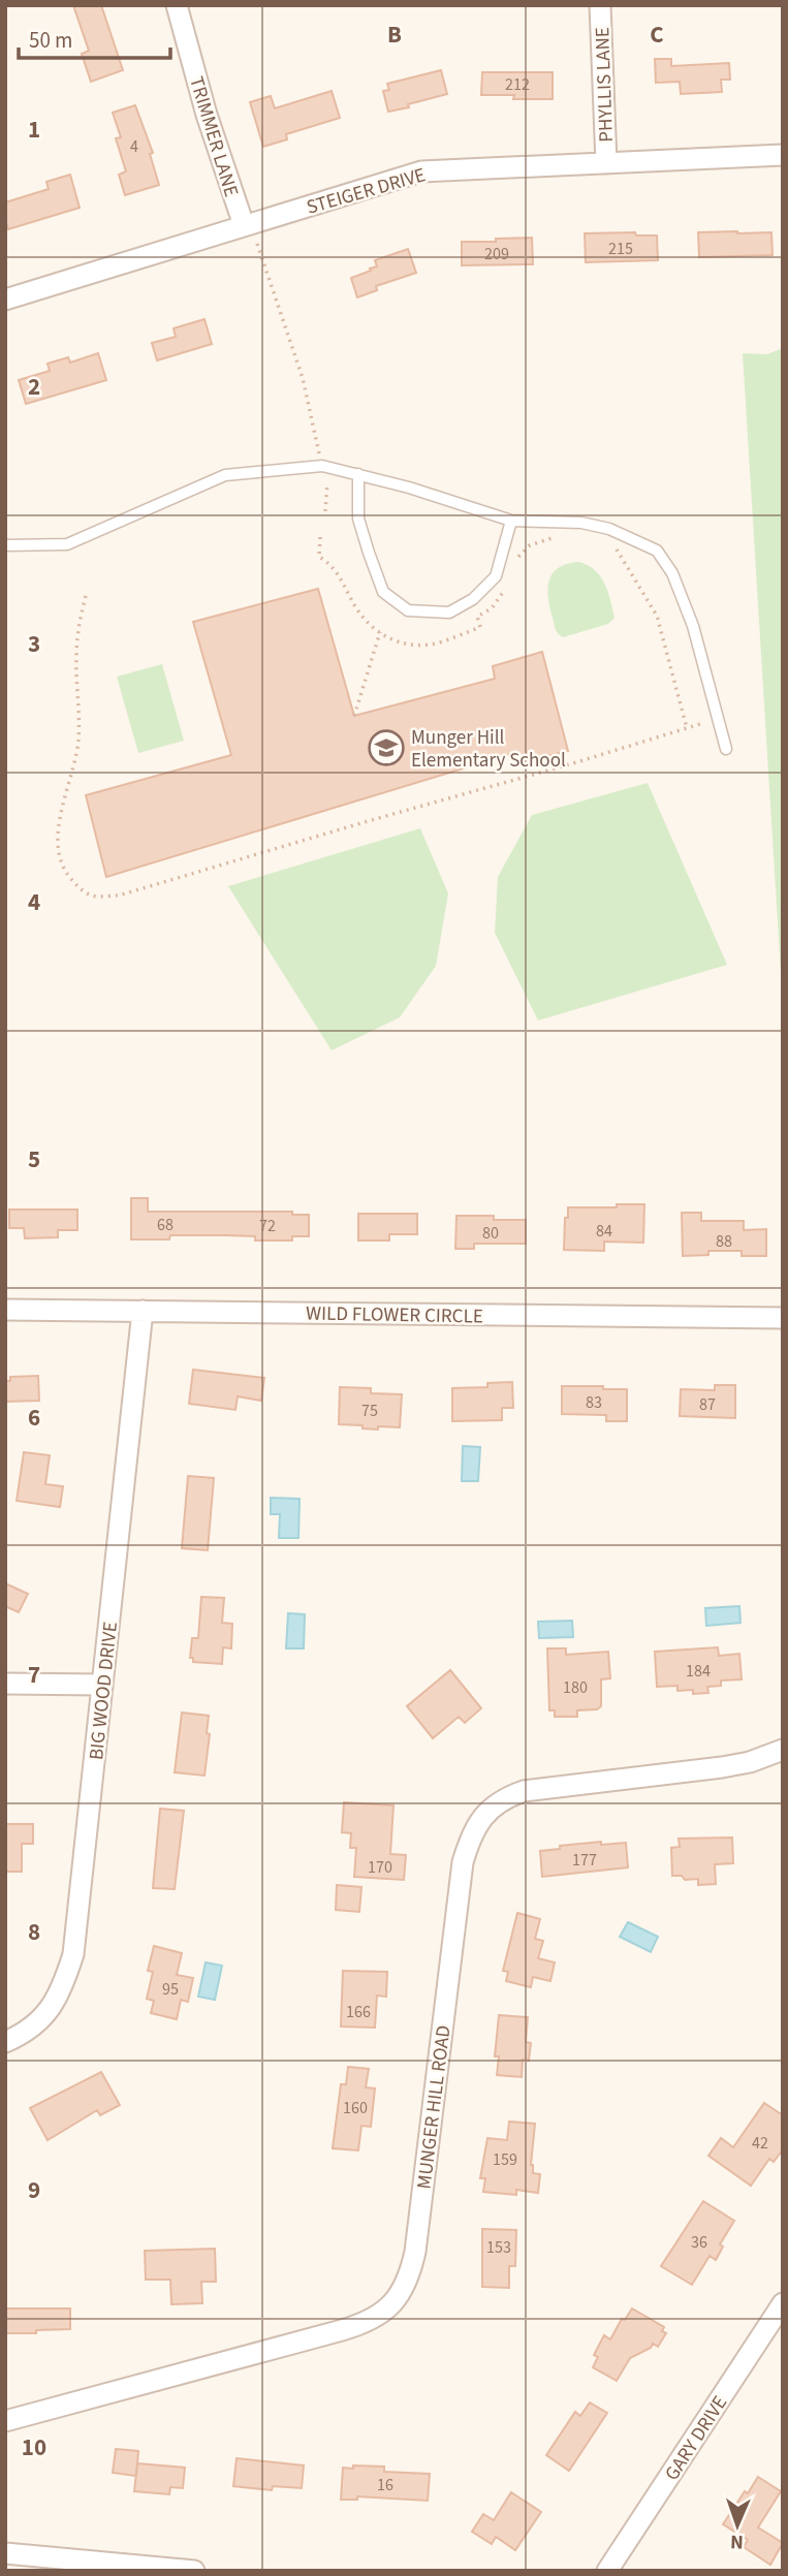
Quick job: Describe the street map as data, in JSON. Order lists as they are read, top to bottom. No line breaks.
{"streets":{"street":["PHYLLIS LANE","TRIMMER LANE","STEIGER DRIVE","WILD FLOWER CIRCLE","BIG WOOD DRIVE","MUNGER HILL ROAD","GARY DRIVE"]},"crossings":[["PHYLLIS LANE","STEIGER DRIVE"],["TRIMMER LANE","STEIGER DRIVE"],["WILD FLOWER CIRCLE","BIG WOOD DRIVE"]],"places":{"school or university":["Munger Hill Elementary School"]},"house_numbers":["212","4","215","209","68","72","84","80","88","83","87","75","184","180","177","170","95","166","160","42","159","36","153","16"],"scale_bar":"50 m","north":"bottom","grid":{"columns":["B","C"],"rows":["1","2","3","4","5","6","7","8","9","10"]}}
